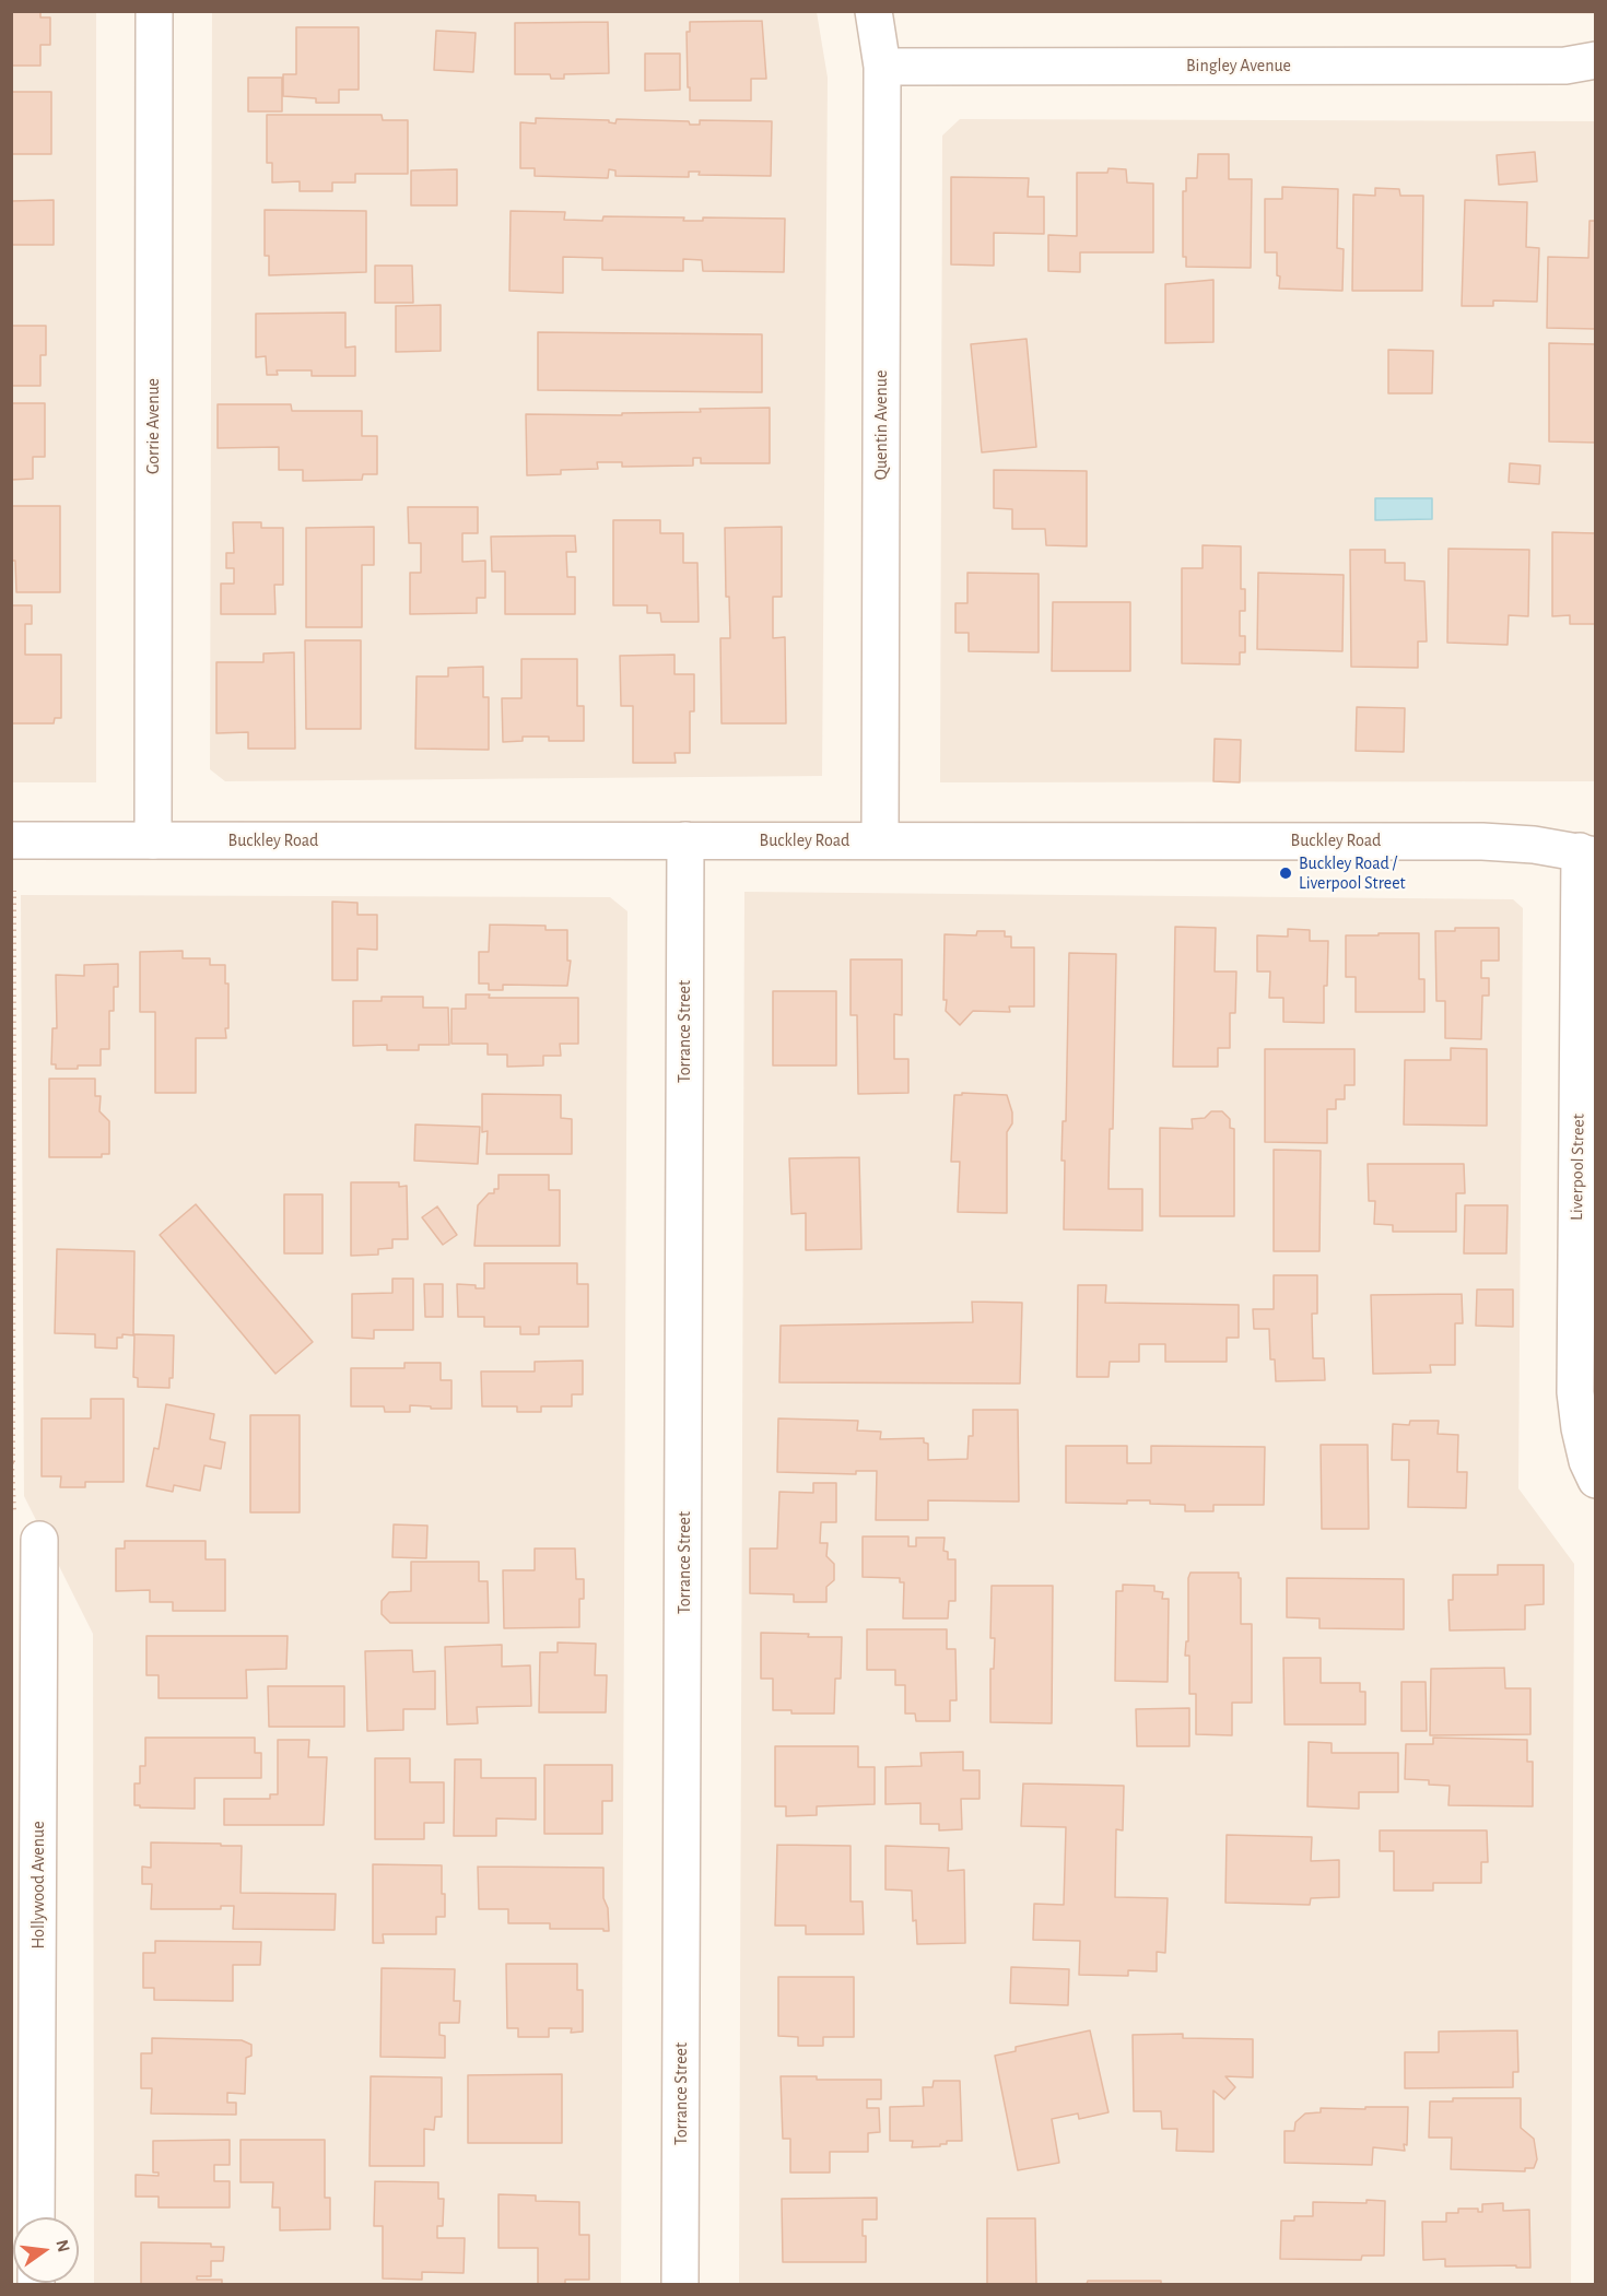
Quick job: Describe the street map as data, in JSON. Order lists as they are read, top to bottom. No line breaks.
{"streets":{"street":["Bingley Avenue","Quentin Avenue","Gorrie Avenue","Buckley Road","Torrance Street","Liverpool Street","Hollywood Avenue"]},"crossings":[["Bingley Avenue","Quentin Avenue"],["Quentin Avenue","Buckley Road"],["Gorrie Avenue","Buckley Road"],["Buckley Road","Torrance Street"],["Buckley Road","Liverpool Street"]],"places":["Buckley Road / Liverpool Street"],"north":"right"}
